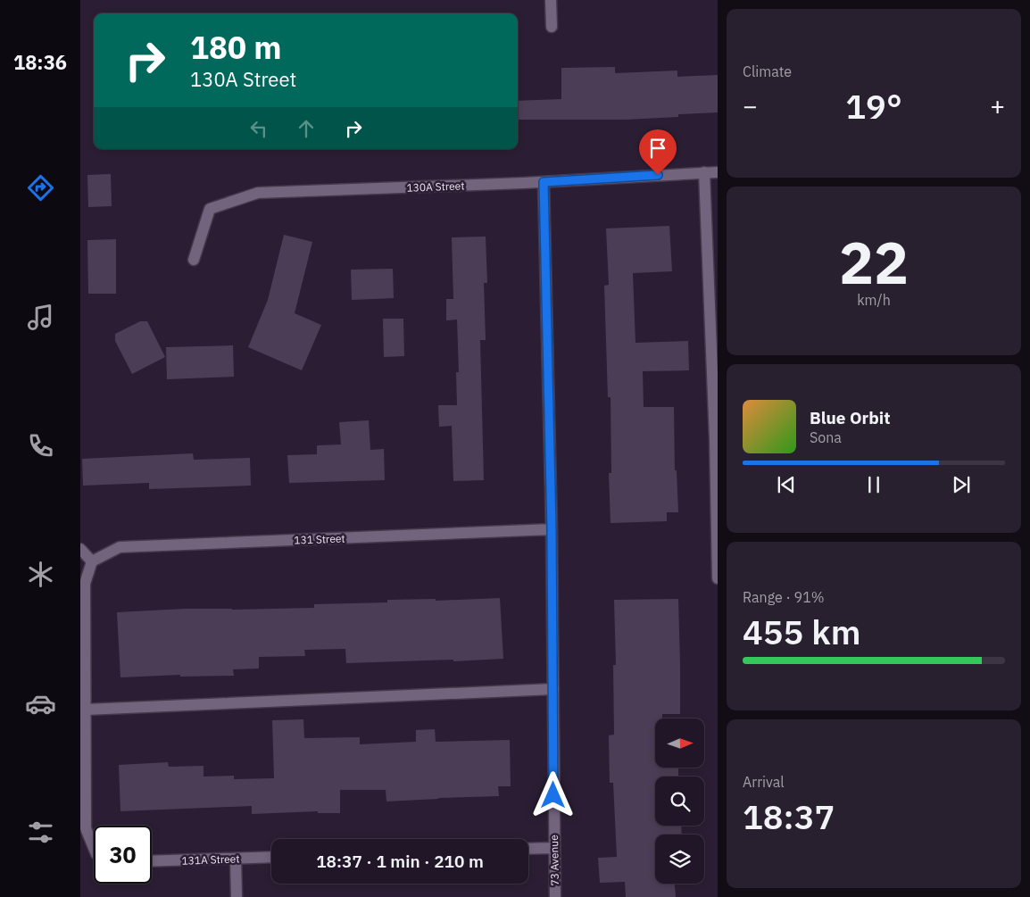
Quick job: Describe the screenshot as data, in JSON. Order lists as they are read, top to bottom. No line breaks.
{"streets":{"street":["130A Street","131 Street","131A Street","73 Avenue"]},"crossings":[["130A Street","73 Avenue"],["131 Street","73 Avenue"]],"north":"right","page":{"tabs":"18:36","tile":["Climate",["22","km/h"],["Range · 91%","455 km"],["Arrival","18:37"]],"turn":["180 m","130A Street"],"heat":["−","19°","+"],"song":["Blue Orbit","Sona"],"limit":"30","trip":"18:37 · 1 min · 210 m"}}
